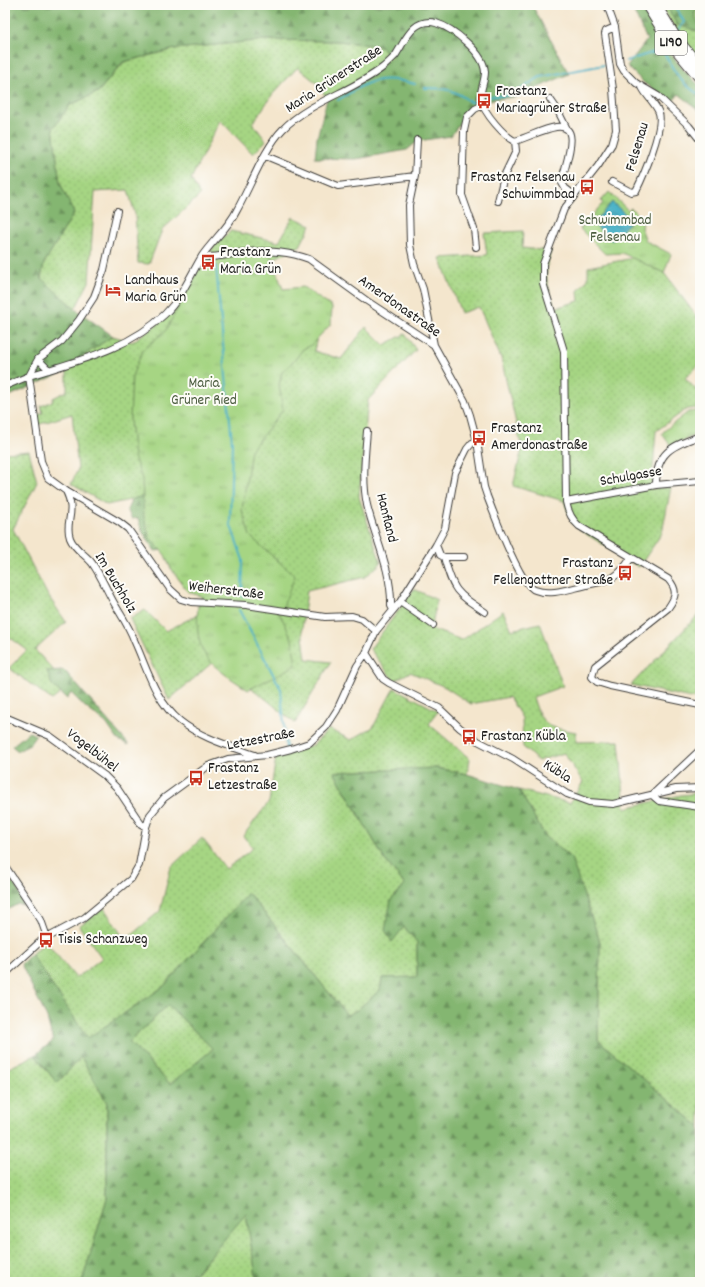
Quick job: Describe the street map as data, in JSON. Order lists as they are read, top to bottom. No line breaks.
{"streets":{"main road":["L190"],"street":["Maria Grünerstraße","Felsenau","Amerdonastraße","Schulgasse","Hanfland","Im Buchholz","Weiherstraße","Letzestraße","Vogelbühel","Kübla"]},"crossings":[["Maria Grünerstraße","Amerdonastraße"],["Amerdonastraße","Letzestraße"],["Hanfland","Letzestraße"],["Im Buchholz","Weiherstraße"],["Im Buchholz","Letzestraße"],["Weiherstraße","Letzestraße"],["Letzestraße","Vogelbühel"],["Letzestraße","Kübla"]],"parks":["Schwimmbad Felsenau","Maria Grüner Ried"],"places":{"bus stop":["Frastanz Mariagrüner Straße","Frastanz Felsenau Schwimmbad","Frastanz Maria Grün","Frastanz Amerdonastraße","Frastanz Fellengattner Straße","Frastanz Kübla","Frastanz Letzestraße","Tisis Schanzweg"],"hotel":["Landhaus Maria Grün"]}}
